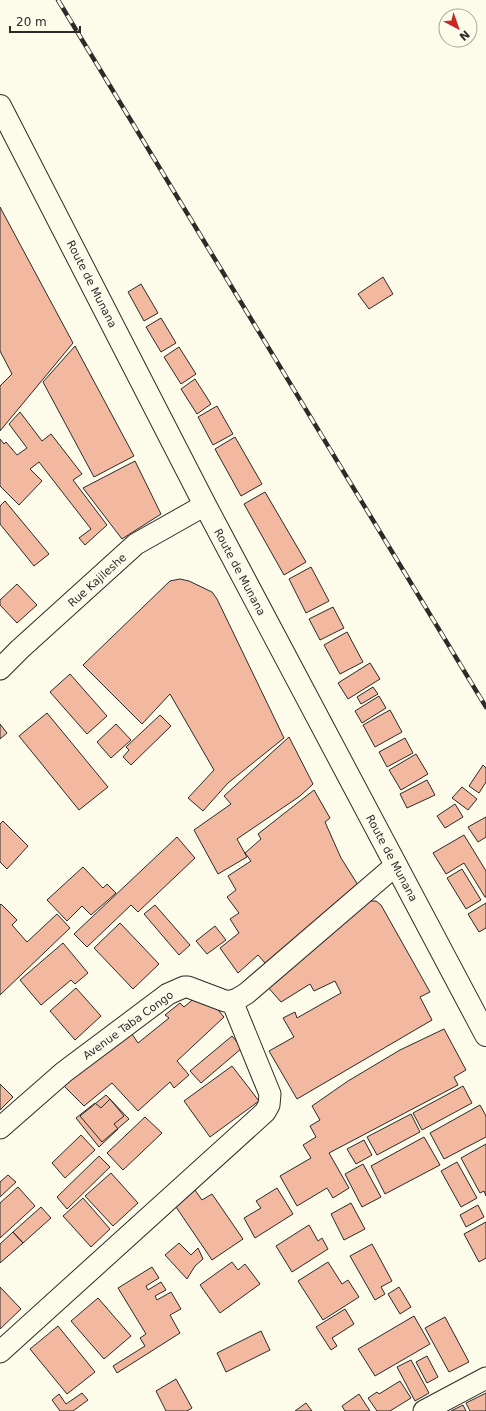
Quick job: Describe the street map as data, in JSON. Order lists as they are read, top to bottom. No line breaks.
{"streets":{"main road":["Route de Munana"],"street":["Rue Kajileshe","Avenue Taba Congo"]},"crossings":[["Route de Munana","Rue Kajileshe"]],"scale_bar":"20 m","north":"bottom right"}
